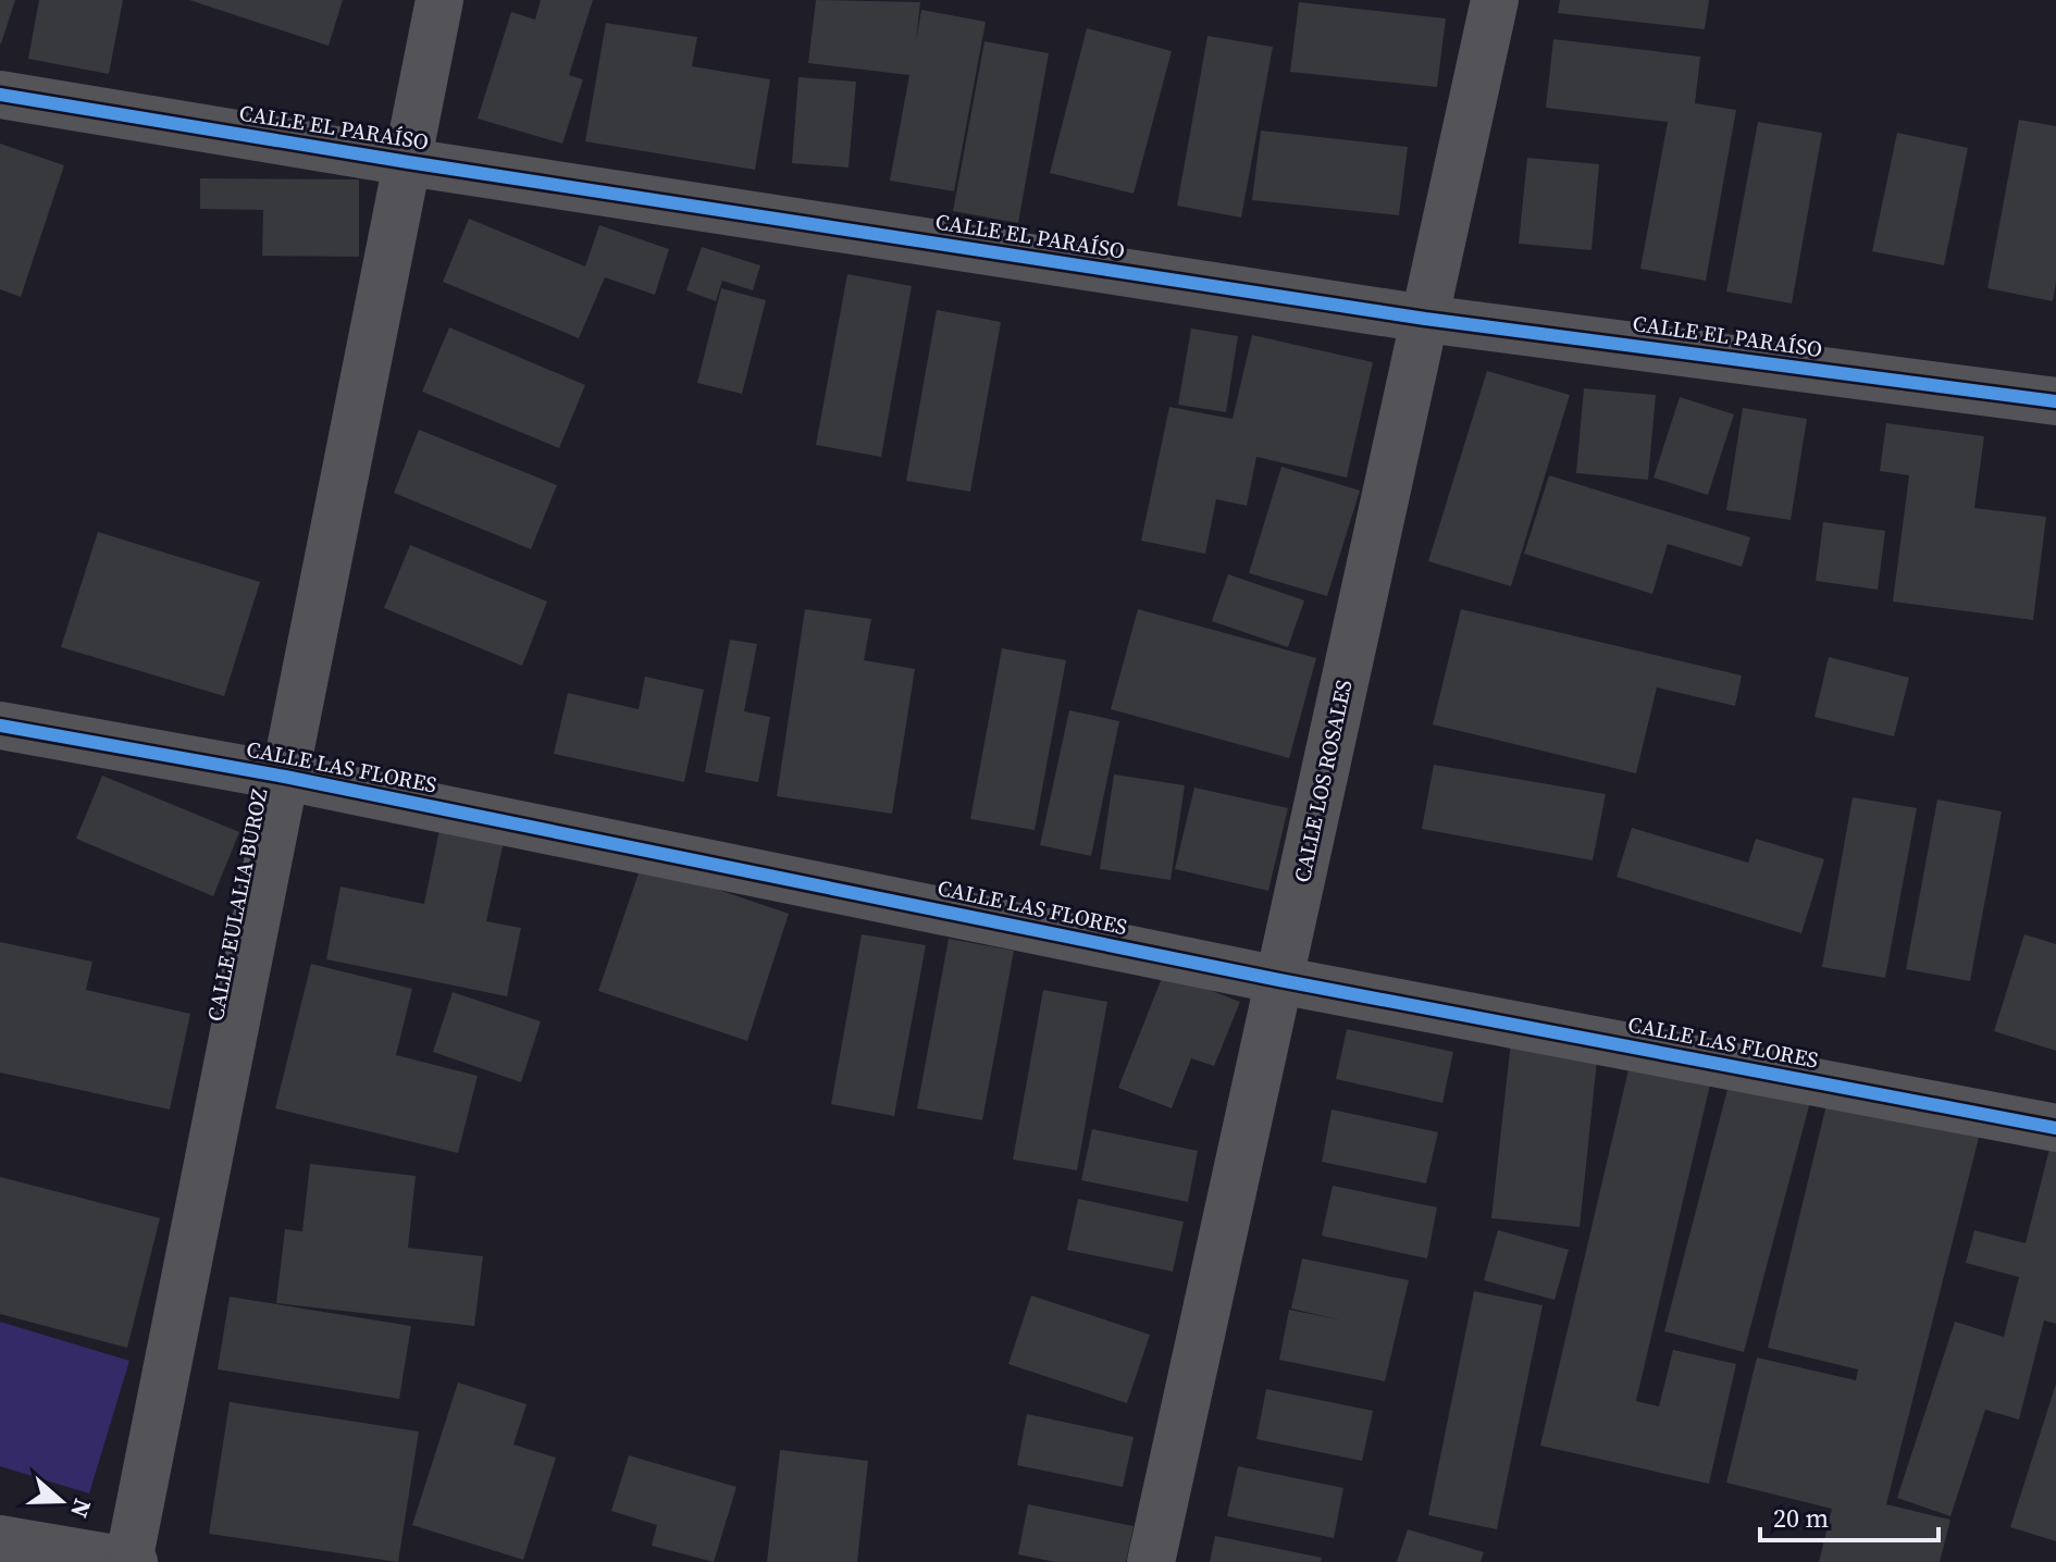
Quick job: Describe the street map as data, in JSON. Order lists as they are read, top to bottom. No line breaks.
{"streets":{"street":["CALLE EL PARAÍSO","CALLE LAS FLORES","CALLE LOS ROSALES","CALLE EULALIA BUROZ"]},"crossings":[["CALLE EL PARAÍSO","CALLE LOS ROSALES"],["CALLE EL PARAÍSO","CALLE EULALIA BUROZ"],["CALLE LAS FLORES","CALLE LOS ROSALES"],["CALLE LAS FLORES","CALLE EULALIA BUROZ"]],"scale_bar":"20 m","north":"right"}
